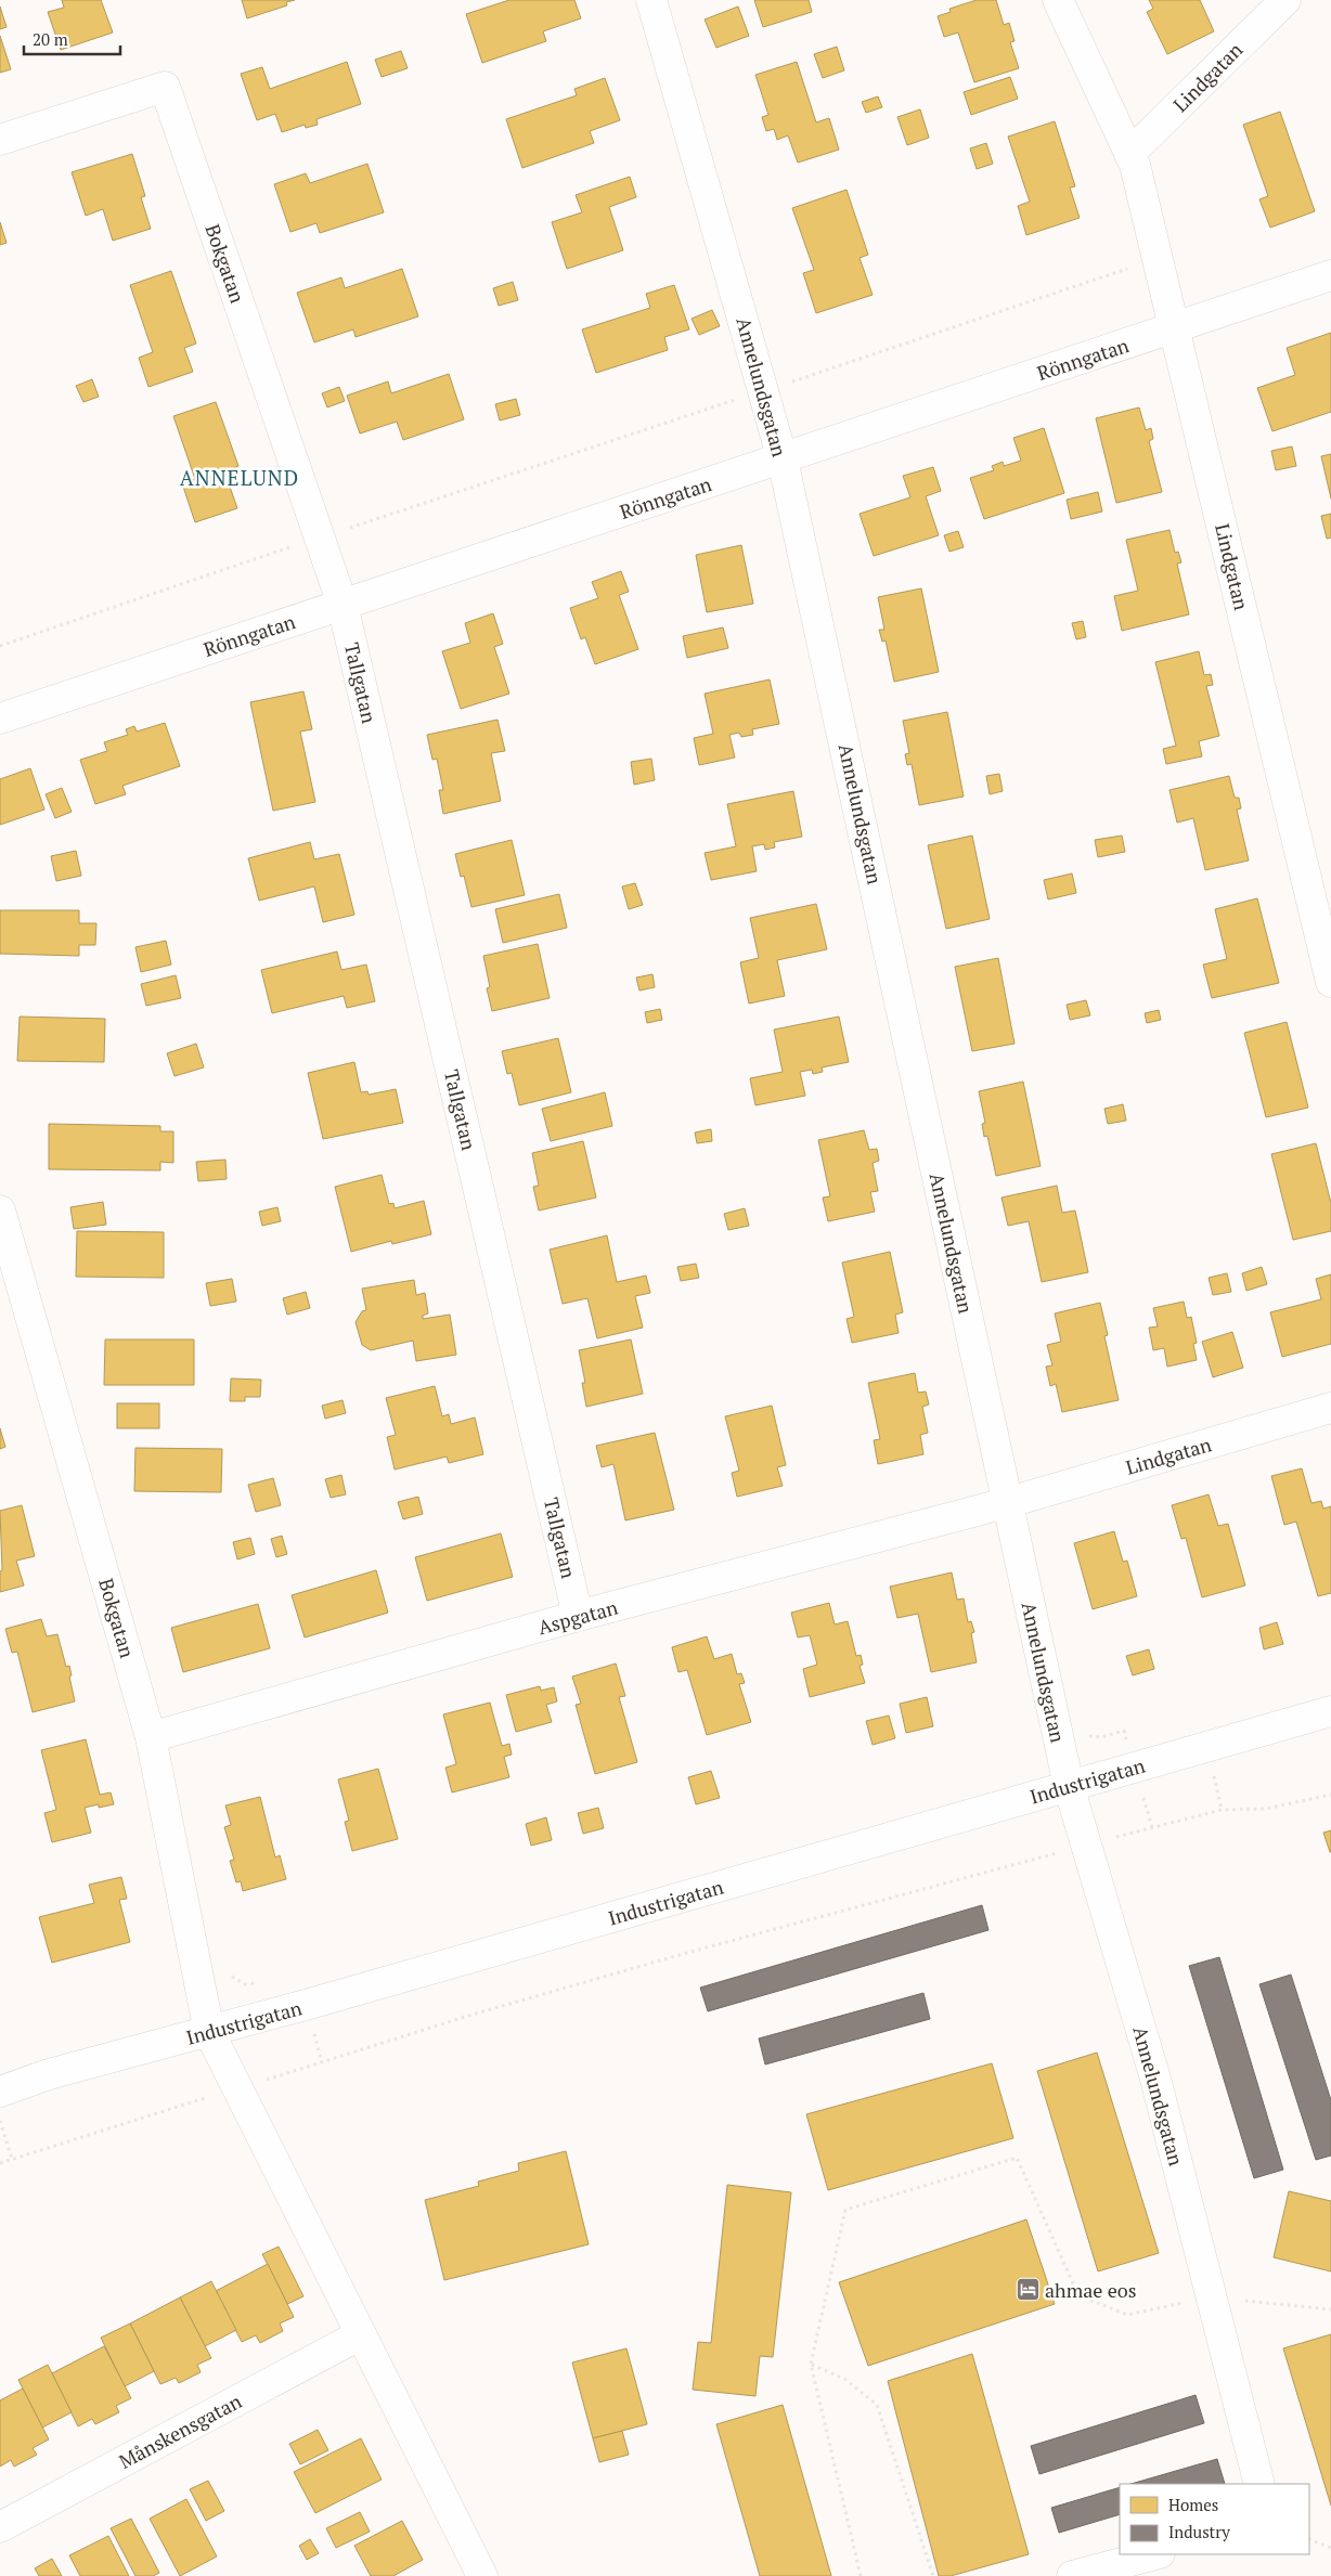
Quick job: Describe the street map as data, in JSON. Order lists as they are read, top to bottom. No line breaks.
{"streets":{"street":["Lindgatan","Bokgatan","Rönngatan","Annelundsgatan","Tallgatan","Aspgatan","Industrigatan","Månskensgatan"]},"crossings":[["Lindgatan","Rönngatan"],["Lindgatan","Annelundsgatan"],["Lindgatan","Aspgatan"],["Bokgatan","Rönngatan"],["Bokgatan","Tallgatan"],["Bokgatan","Aspgatan"],["Bokgatan","Industrigatan"],["Rönngatan","Annelundsgatan"],["Rönngatan","Tallgatan"],["Annelundsgatan","Aspgatan"],["Annelundsgatan","Industrigatan"],["Tallgatan","Aspgatan"]],"districts":["ANNELUND"],"places":{"hotel":["ahmae eos"]},"legend":["Homes","Industry"],"scale_bar":"20 m"}
